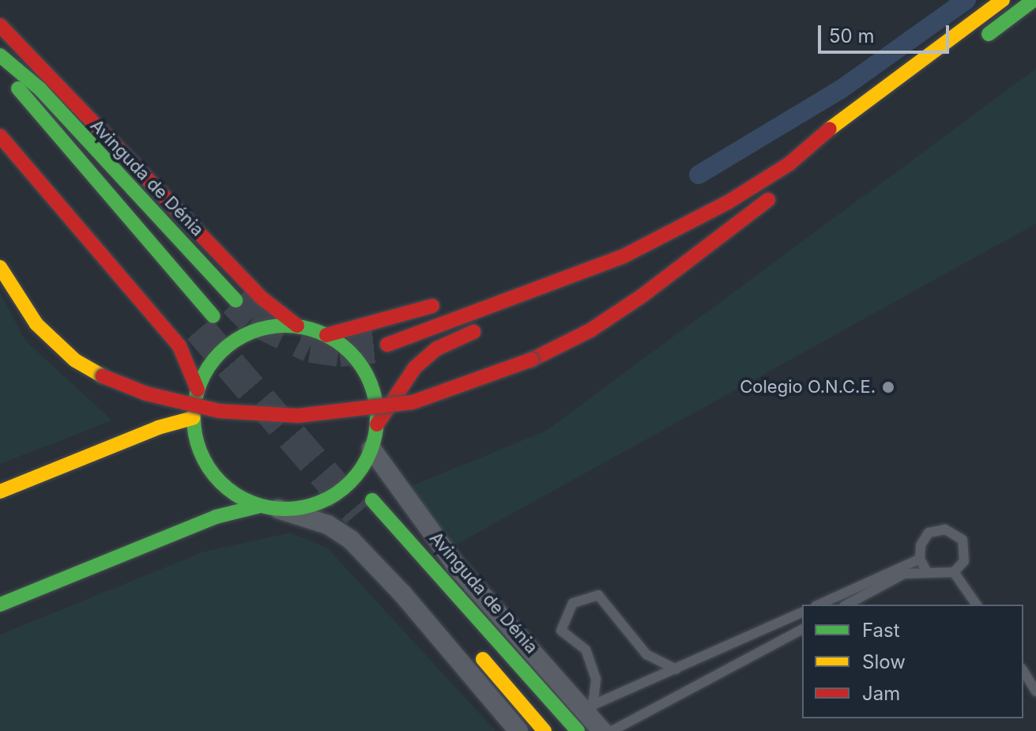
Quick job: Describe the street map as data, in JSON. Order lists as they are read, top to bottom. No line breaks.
{"streets":{"main road":["Avinguda de Dénia"]},"places":["Colegio O.N.C.E."],"legend":["Fast","Slow","Jam"],"scale_bar":"50 m"}
